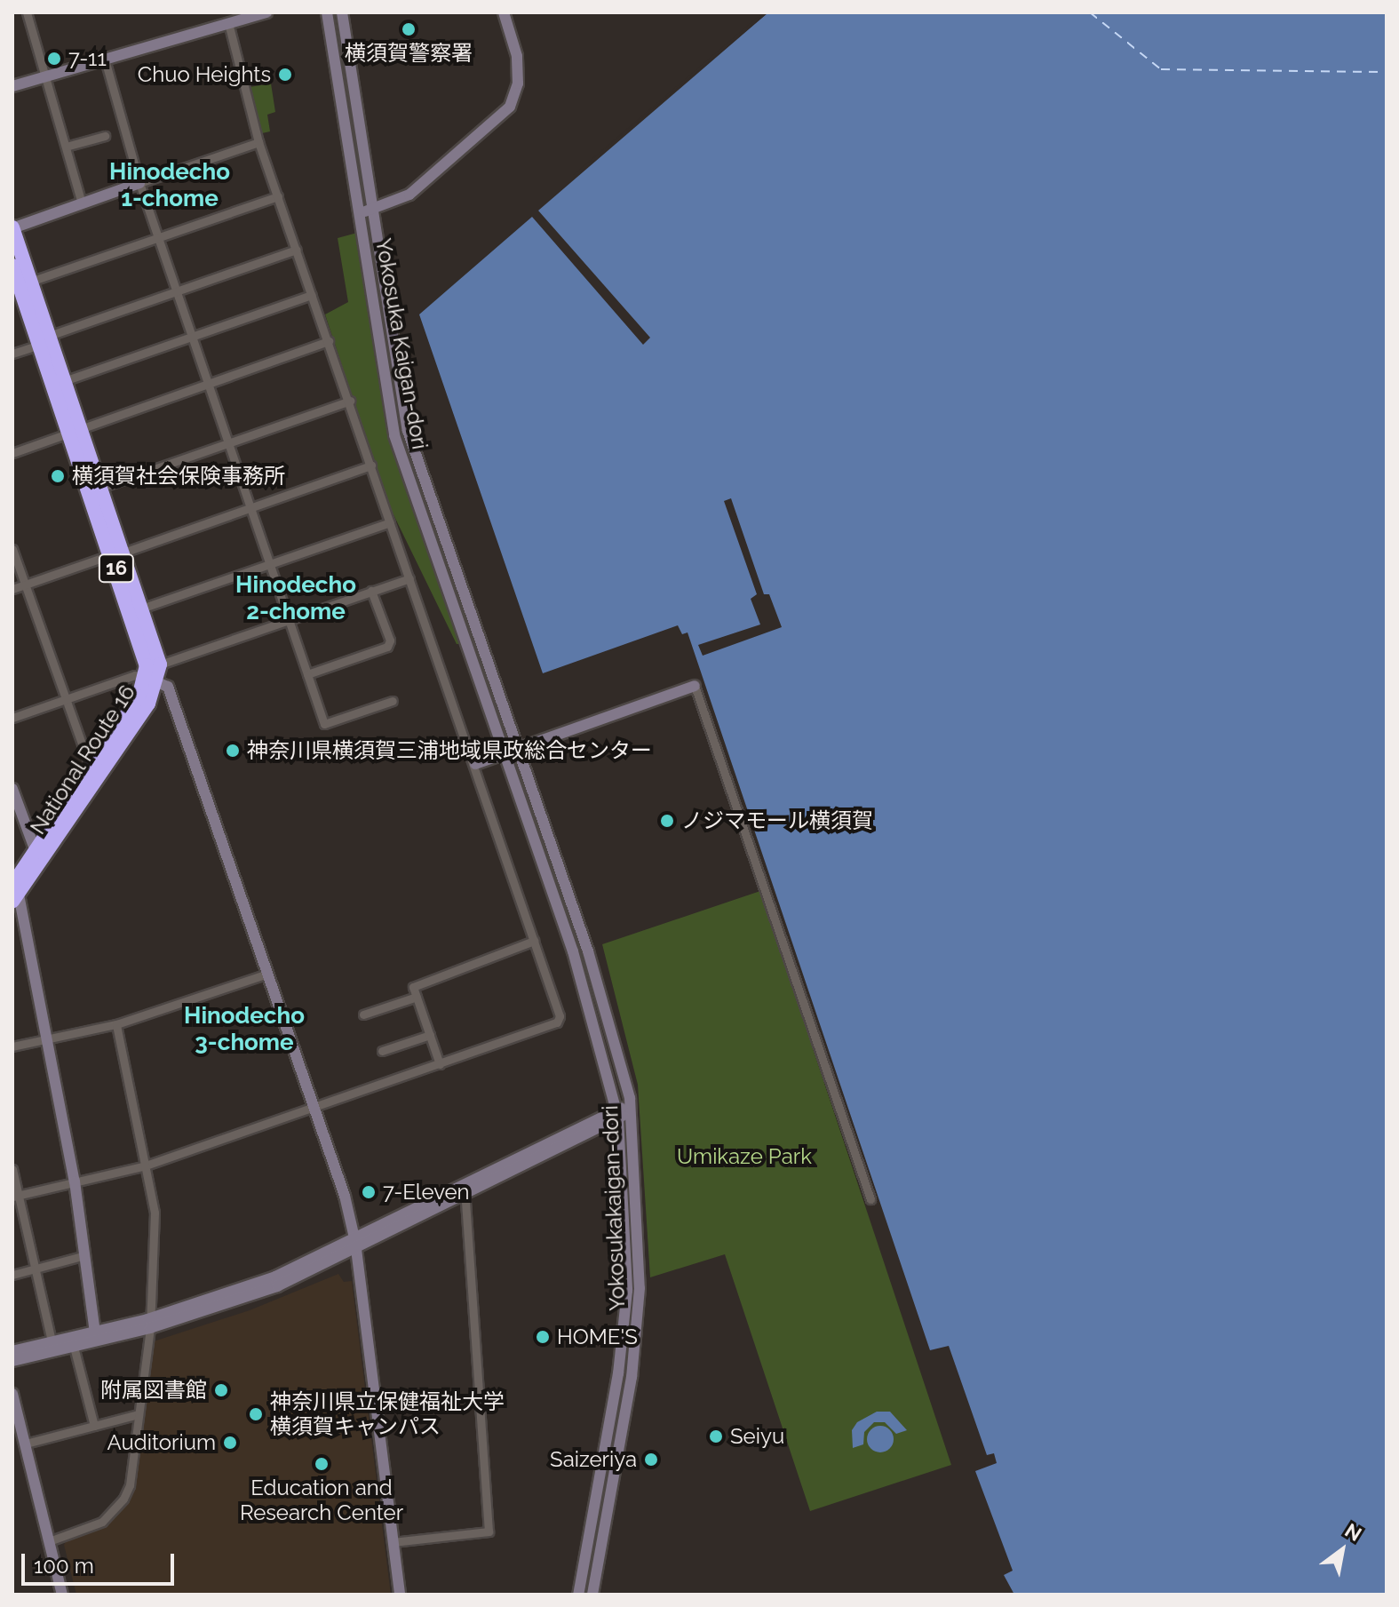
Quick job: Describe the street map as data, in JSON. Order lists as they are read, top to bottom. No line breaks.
{"streets":{"highway":["16","National Route 16"],"street":["Yokosuka Kaigan-dori","Yokosukakaigan-dori"]},"crossings":[["Yokosuka Kaigan-dori","Yokosukakaigan-dori"]],"districts":["Hinodecho 1-chome","Hinodecho 2-chome","Hinodecho 3-chome"],"parks":["Umikaze Park"],"places":["横須賀警察署","7-11","Chuo Heights","横須賀社会保険事務所","神奈川県横須賀三浦地域県政総合センター","ノジマモール横須賀","7-Eleven","HOME'S","附属図書館","神奈川県立保健福祉大学 横須賀キャンパス","Seiyu","Auditorium","Saizeriya","Education and Research Center"],"scale_bar":"100 m","north":"top right"}
